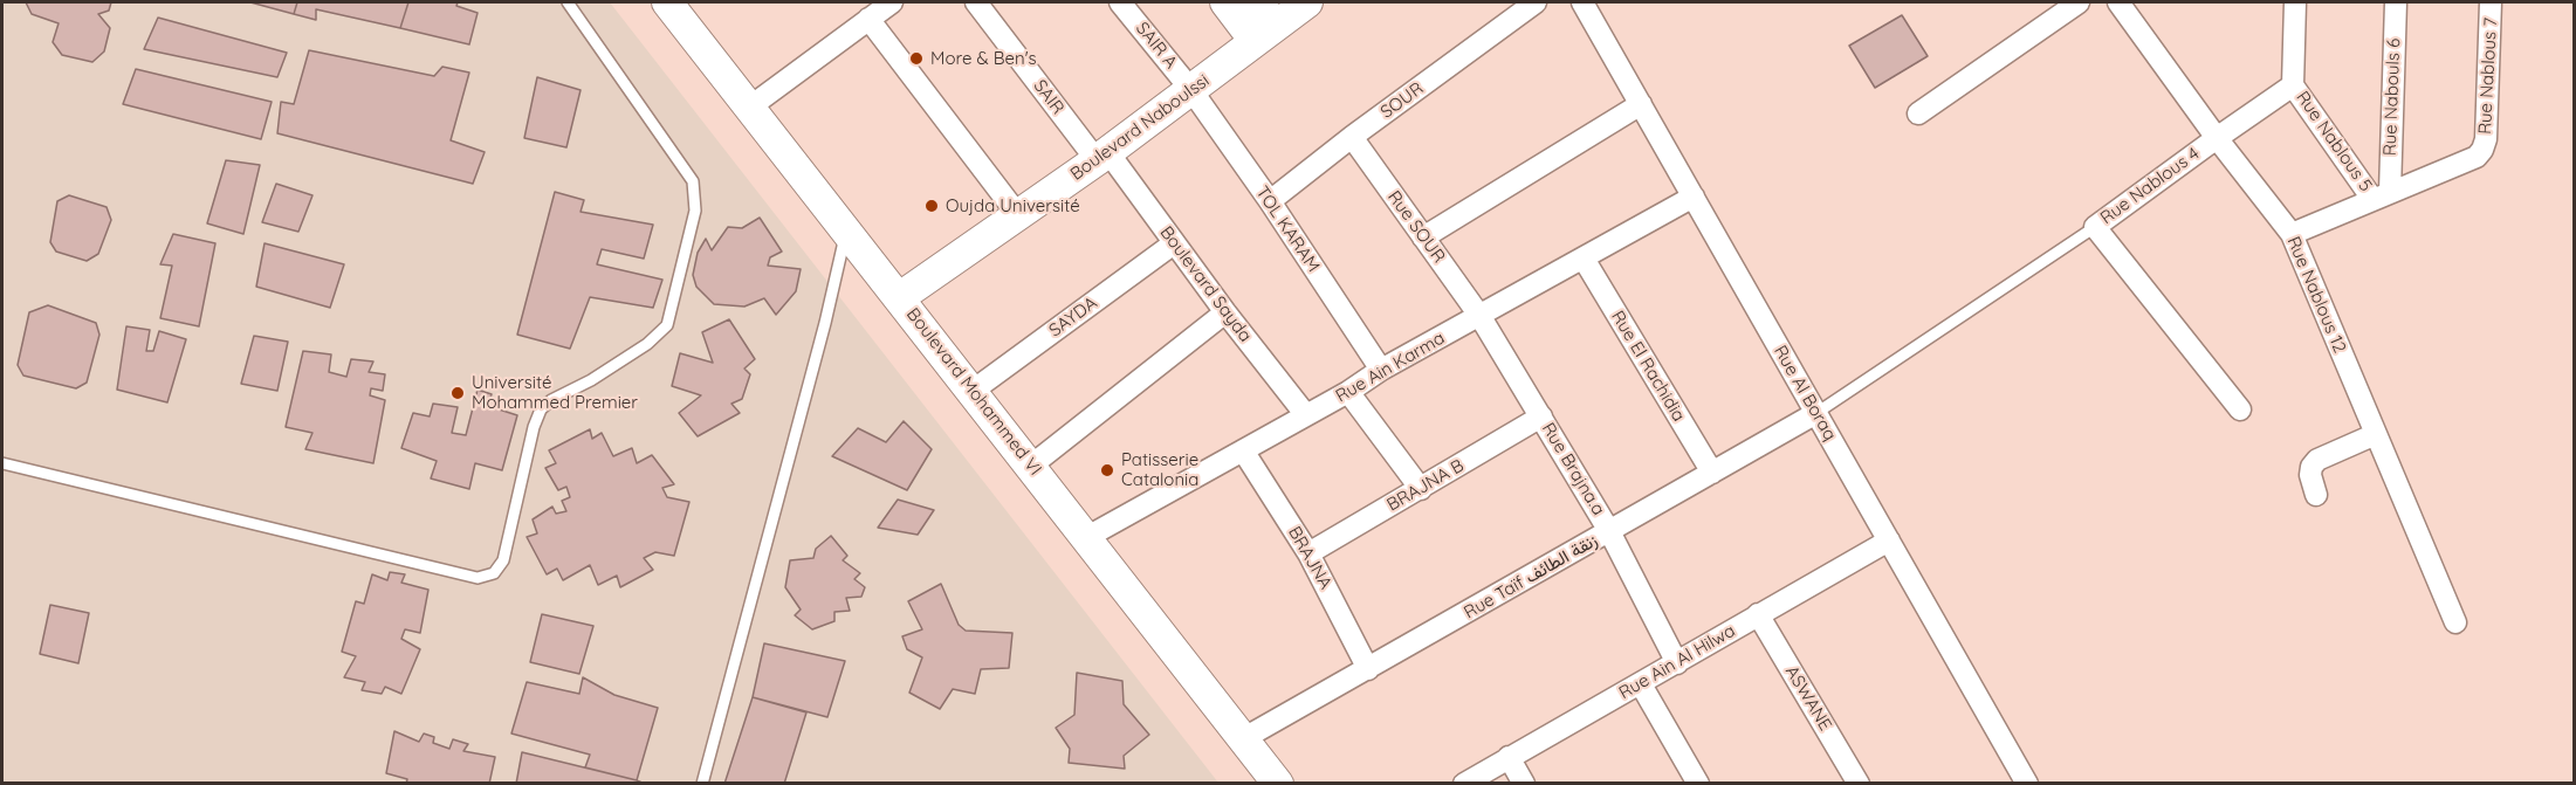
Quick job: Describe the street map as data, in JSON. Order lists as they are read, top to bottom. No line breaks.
{"streets":{"street":["SAIR A","Rue Nablous 7","SAIR","Rue Nabouls 6","SOUR","Boulevard Naboulssi","Rue Nablous 5","Rue Nablous 4","Rue SOUR","TOL KARAM","Boulevard Sayda","Rue Nablous 12","SAYDA","Rue El Rachidia","Rue Ain Karma","Boulevard Mohammed VI","Rue Al Boraq","Rue Brajna.a","BRAJNA B","BRAJNA","Rue Taïf زنقة الطائف","Rue Ain Al Hilwa","ASWANE"]},"crossings":[["SAIR A","Boulevard Naboulssi"],["SAIR A","TOL KARAM"],["Rue Nablous 7","Rue Nabouls 6"],["Rue Nablous 7","Rue Nablous 5"],["SAIR","Boulevard Naboulssi"],["SAIR","Boulevard Sayda"],["Rue Nabouls 6","Rue Nablous 5"],["SOUR","Rue SOUR"],["SOUR","TOL KARAM"],["Boulevard Naboulssi","TOL KARAM"],["Boulevard Naboulssi","Boulevard Sayda"],["Boulevard Naboulssi","Boulevard Mohammed VI"],["Rue Nablous 5","Rue Nablous 4"],["Rue Nablous 4","Rue Nablous 12"],["Rue SOUR","Rue Ain Karma"],["Rue SOUR","Rue Brajna.a"],["TOL KARAM","Rue Ain Karma"],["Boulevard Sayda","SAYDA"],["Boulevard Sayda","Rue Ain Karma"],["SAYDA","Boulevard Mohammed VI"],["Rue El Rachidia","Rue Ain Karma"],["Rue El Rachidia","Rue Taïf زنقة الطائف"],["Rue Ain Karma","Boulevard Mohammed VI"],["Rue Ain Karma","Rue Al Boraq"],["Rue Ain Karma","Rue Brajna.a"],["Rue Ain Karma","BRAJNA"],["Boulevard Mohammed VI","Rue Taïf زنقة الطائف"],["Rue Al Boraq","Rue Taïf زنقة الطائف"],["Rue Al Boraq","Rue Ain Al Hilwa"],["Rue Brajna.a","BRAJNA B"],["Rue Brajna.a","Rue Taïf زنقة الطائف"],["Rue Brajna.a","Rue Ain Al Hilwa"],["BRAJNA B","BRAJNA"],["BRAJNA","Rue Taïf زنقة الطائف"],["Rue Ain Al Hilwa","ASWANE"]],"places":["More & Ben's","Oujda Université","Université Mohammed Premier","Patisserie Catalonia"]}
